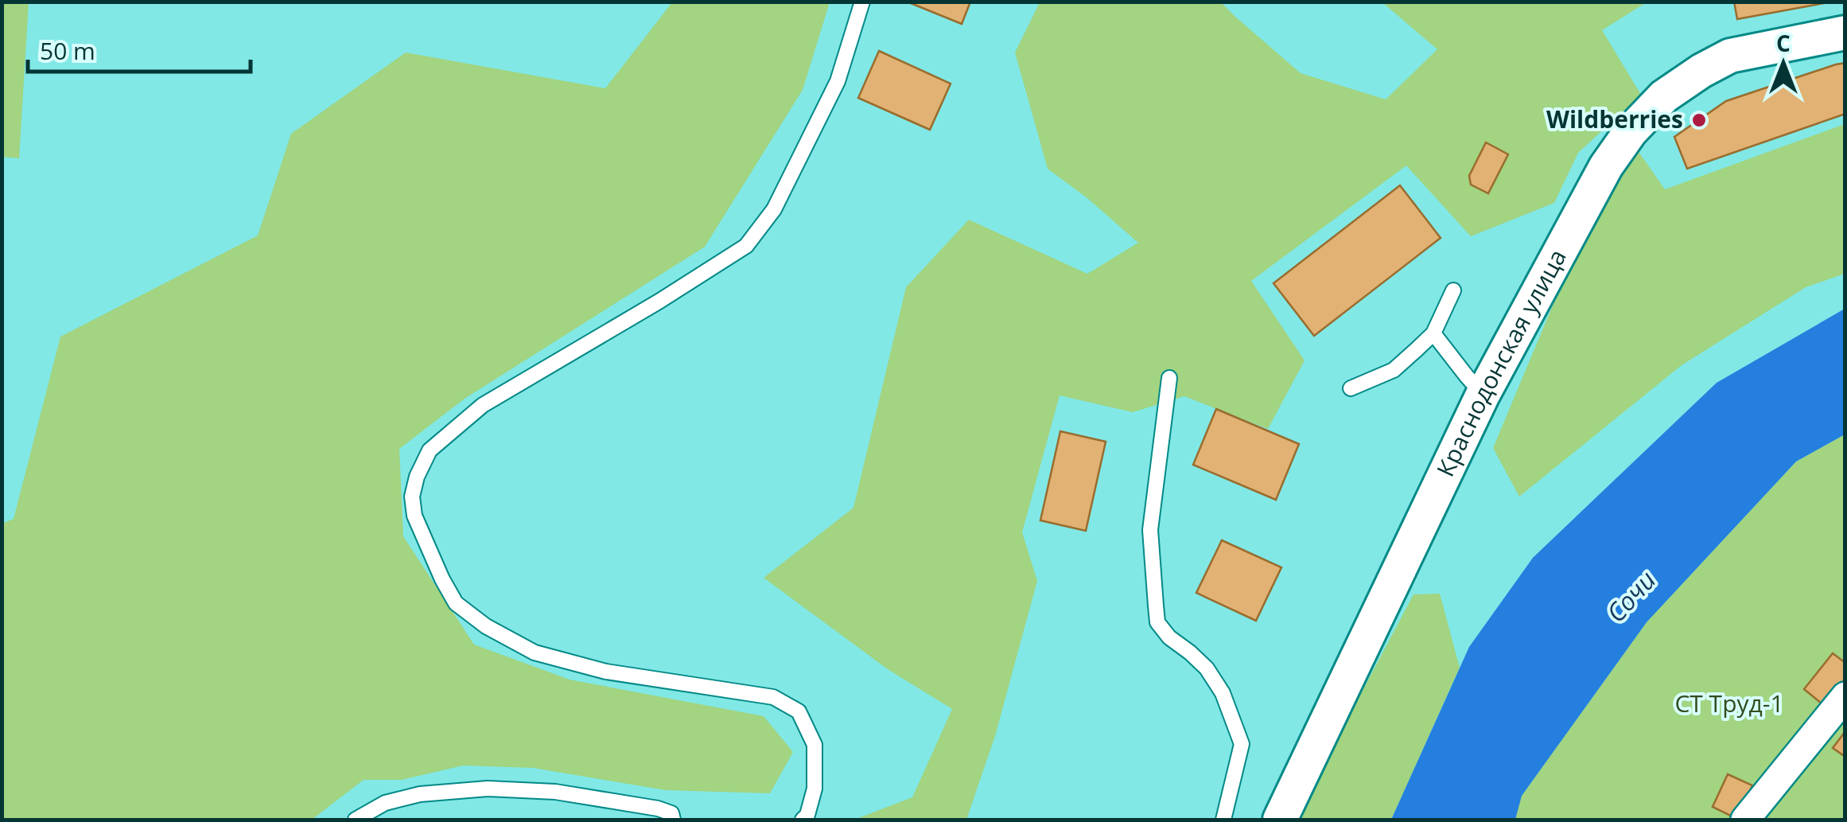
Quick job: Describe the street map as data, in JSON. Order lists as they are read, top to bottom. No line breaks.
{"streets":{"street":["Краснодонская улица"]},"water":["Сочи"],"parks":["СТ Труд-1"],"places":["Wildberries"],"scale_bar":"50 m","north":"top"}
